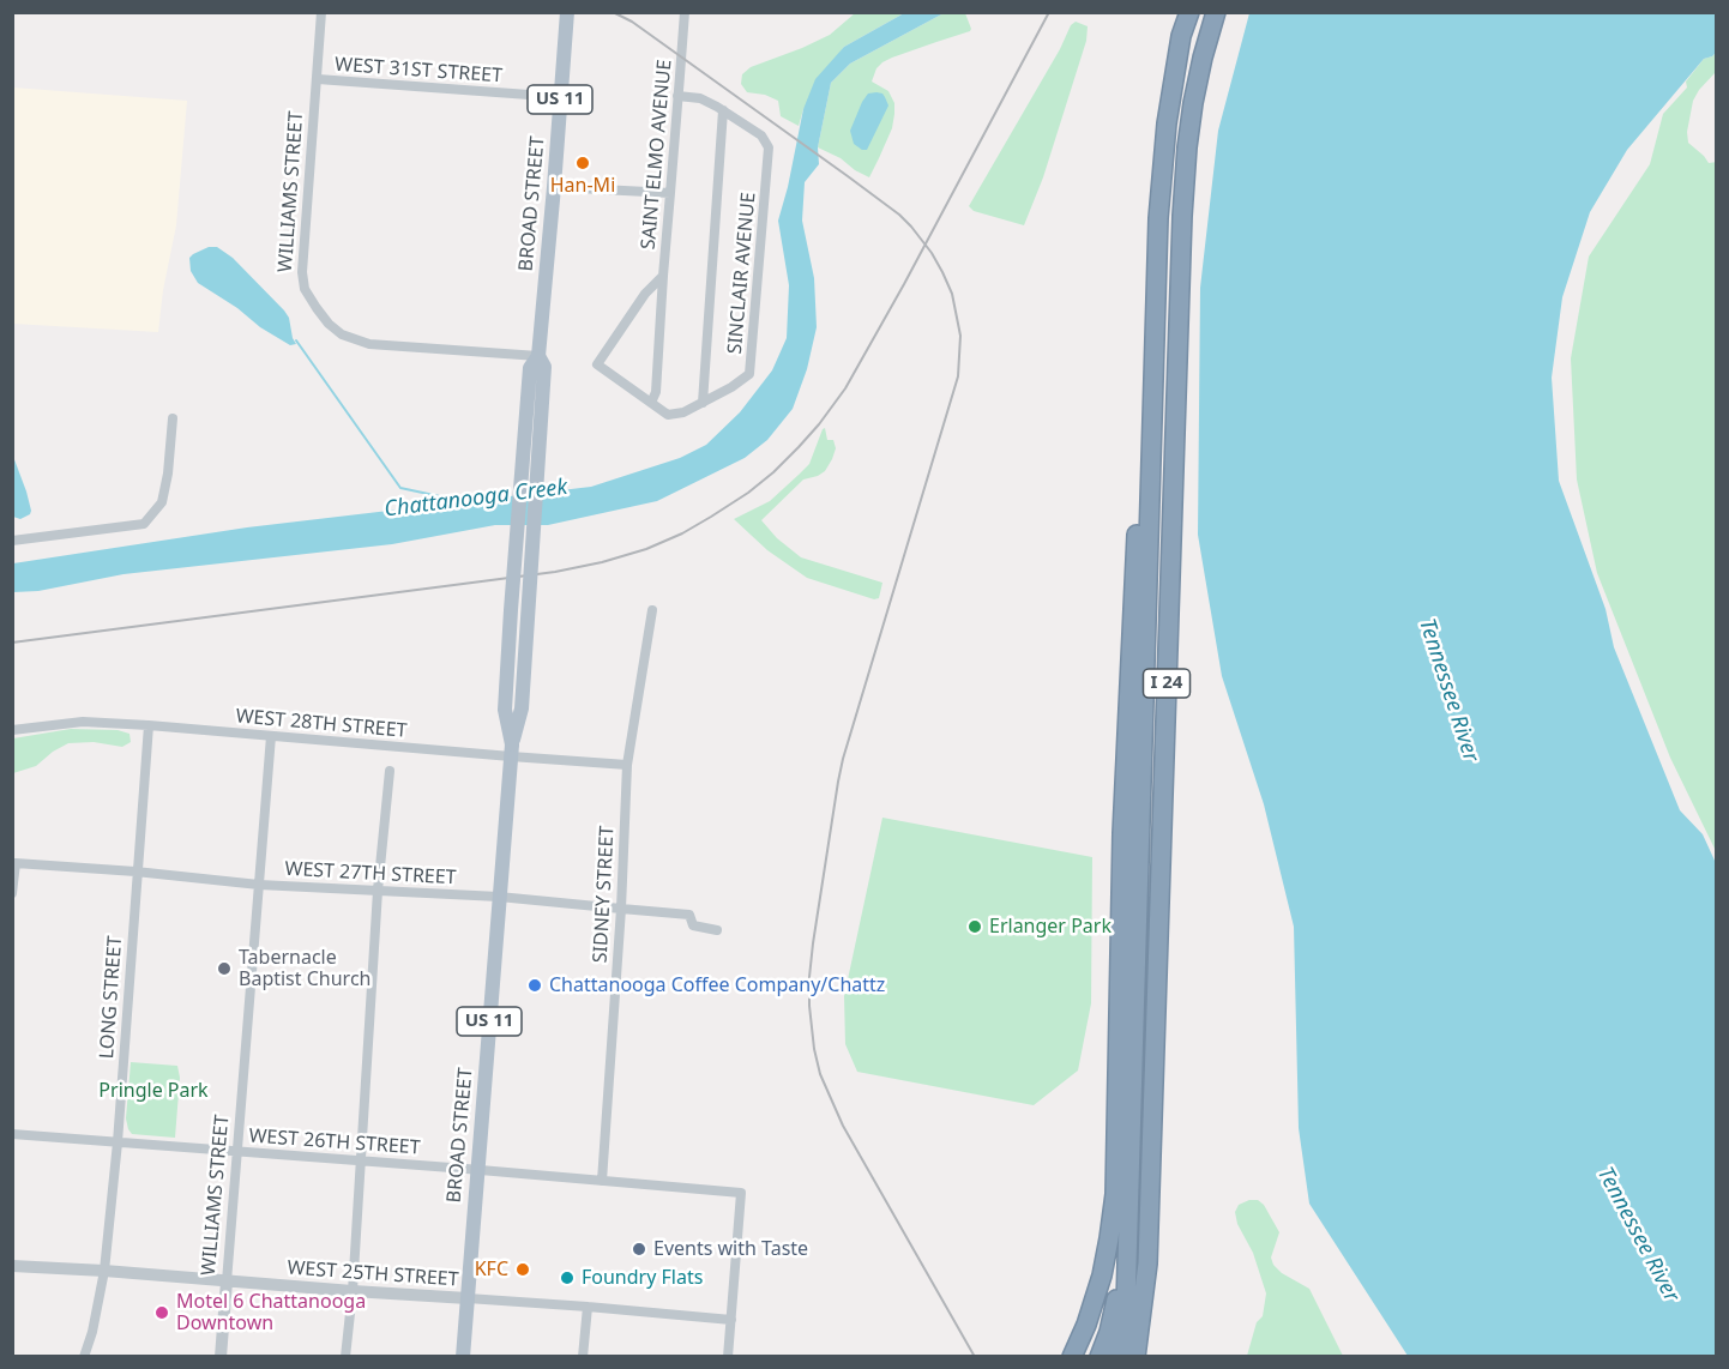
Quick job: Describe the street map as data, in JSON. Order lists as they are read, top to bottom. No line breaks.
{"streets":{"highway":["I 24"],"main road":["US 11","BROAD STREET"],"street":["WEST 31ST STREET","SAINT ELMO AVENUE","WILLIAMS STREET","SINCLAIR AVENUE","WEST 28TH STREET","WEST 27TH STREET","SIDNEY STREET","LONG STREET","WEST 26TH STREET","WEST 25TH STREET"]},"crossings":[["WEST 31ST STREET","WILLIAMS STREET"],["WEST 31ST STREET","BROAD STREET"],["SAINT ELMO AVENUE","SINCLAIR AVENUE"],["WILLIAMS STREET","BROAD STREET"],["WILLIAMS STREET","WEST 28TH STREET"],["WILLIAMS STREET","WEST 27TH STREET"],["WILLIAMS STREET","WEST 26TH STREET"],["WILLIAMS STREET","WEST 25TH STREET"],["BROAD STREET","WEST 28TH STREET"],["BROAD STREET","WEST 27TH STREET"],["BROAD STREET","WEST 26TH STREET"],["BROAD STREET","WEST 25TH STREET"],["WEST 28TH STREET","SIDNEY STREET"],["WEST 28TH STREET","LONG STREET"],["WEST 27TH STREET","SIDNEY STREET"],["WEST 27TH STREET","LONG STREET"],["SIDNEY STREET","WEST 26TH STREET"],["LONG STREET","WEST 26TH STREET"],["LONG STREET","WEST 25TH STREET"],["WEST 26TH STREET","WEST 25TH STREET"]],"water":["Chattanooga Creek","Tennessee River"],"parks":["Pringle Park"],"places":["Han-Mi","Erlanger Park","Tabernacle Baptist Church","Chattanooga Coffee Company/Chattz","Events with Taste","KFC","Foundry Flats","Motel 6 Chattanooga Downtown"]}
